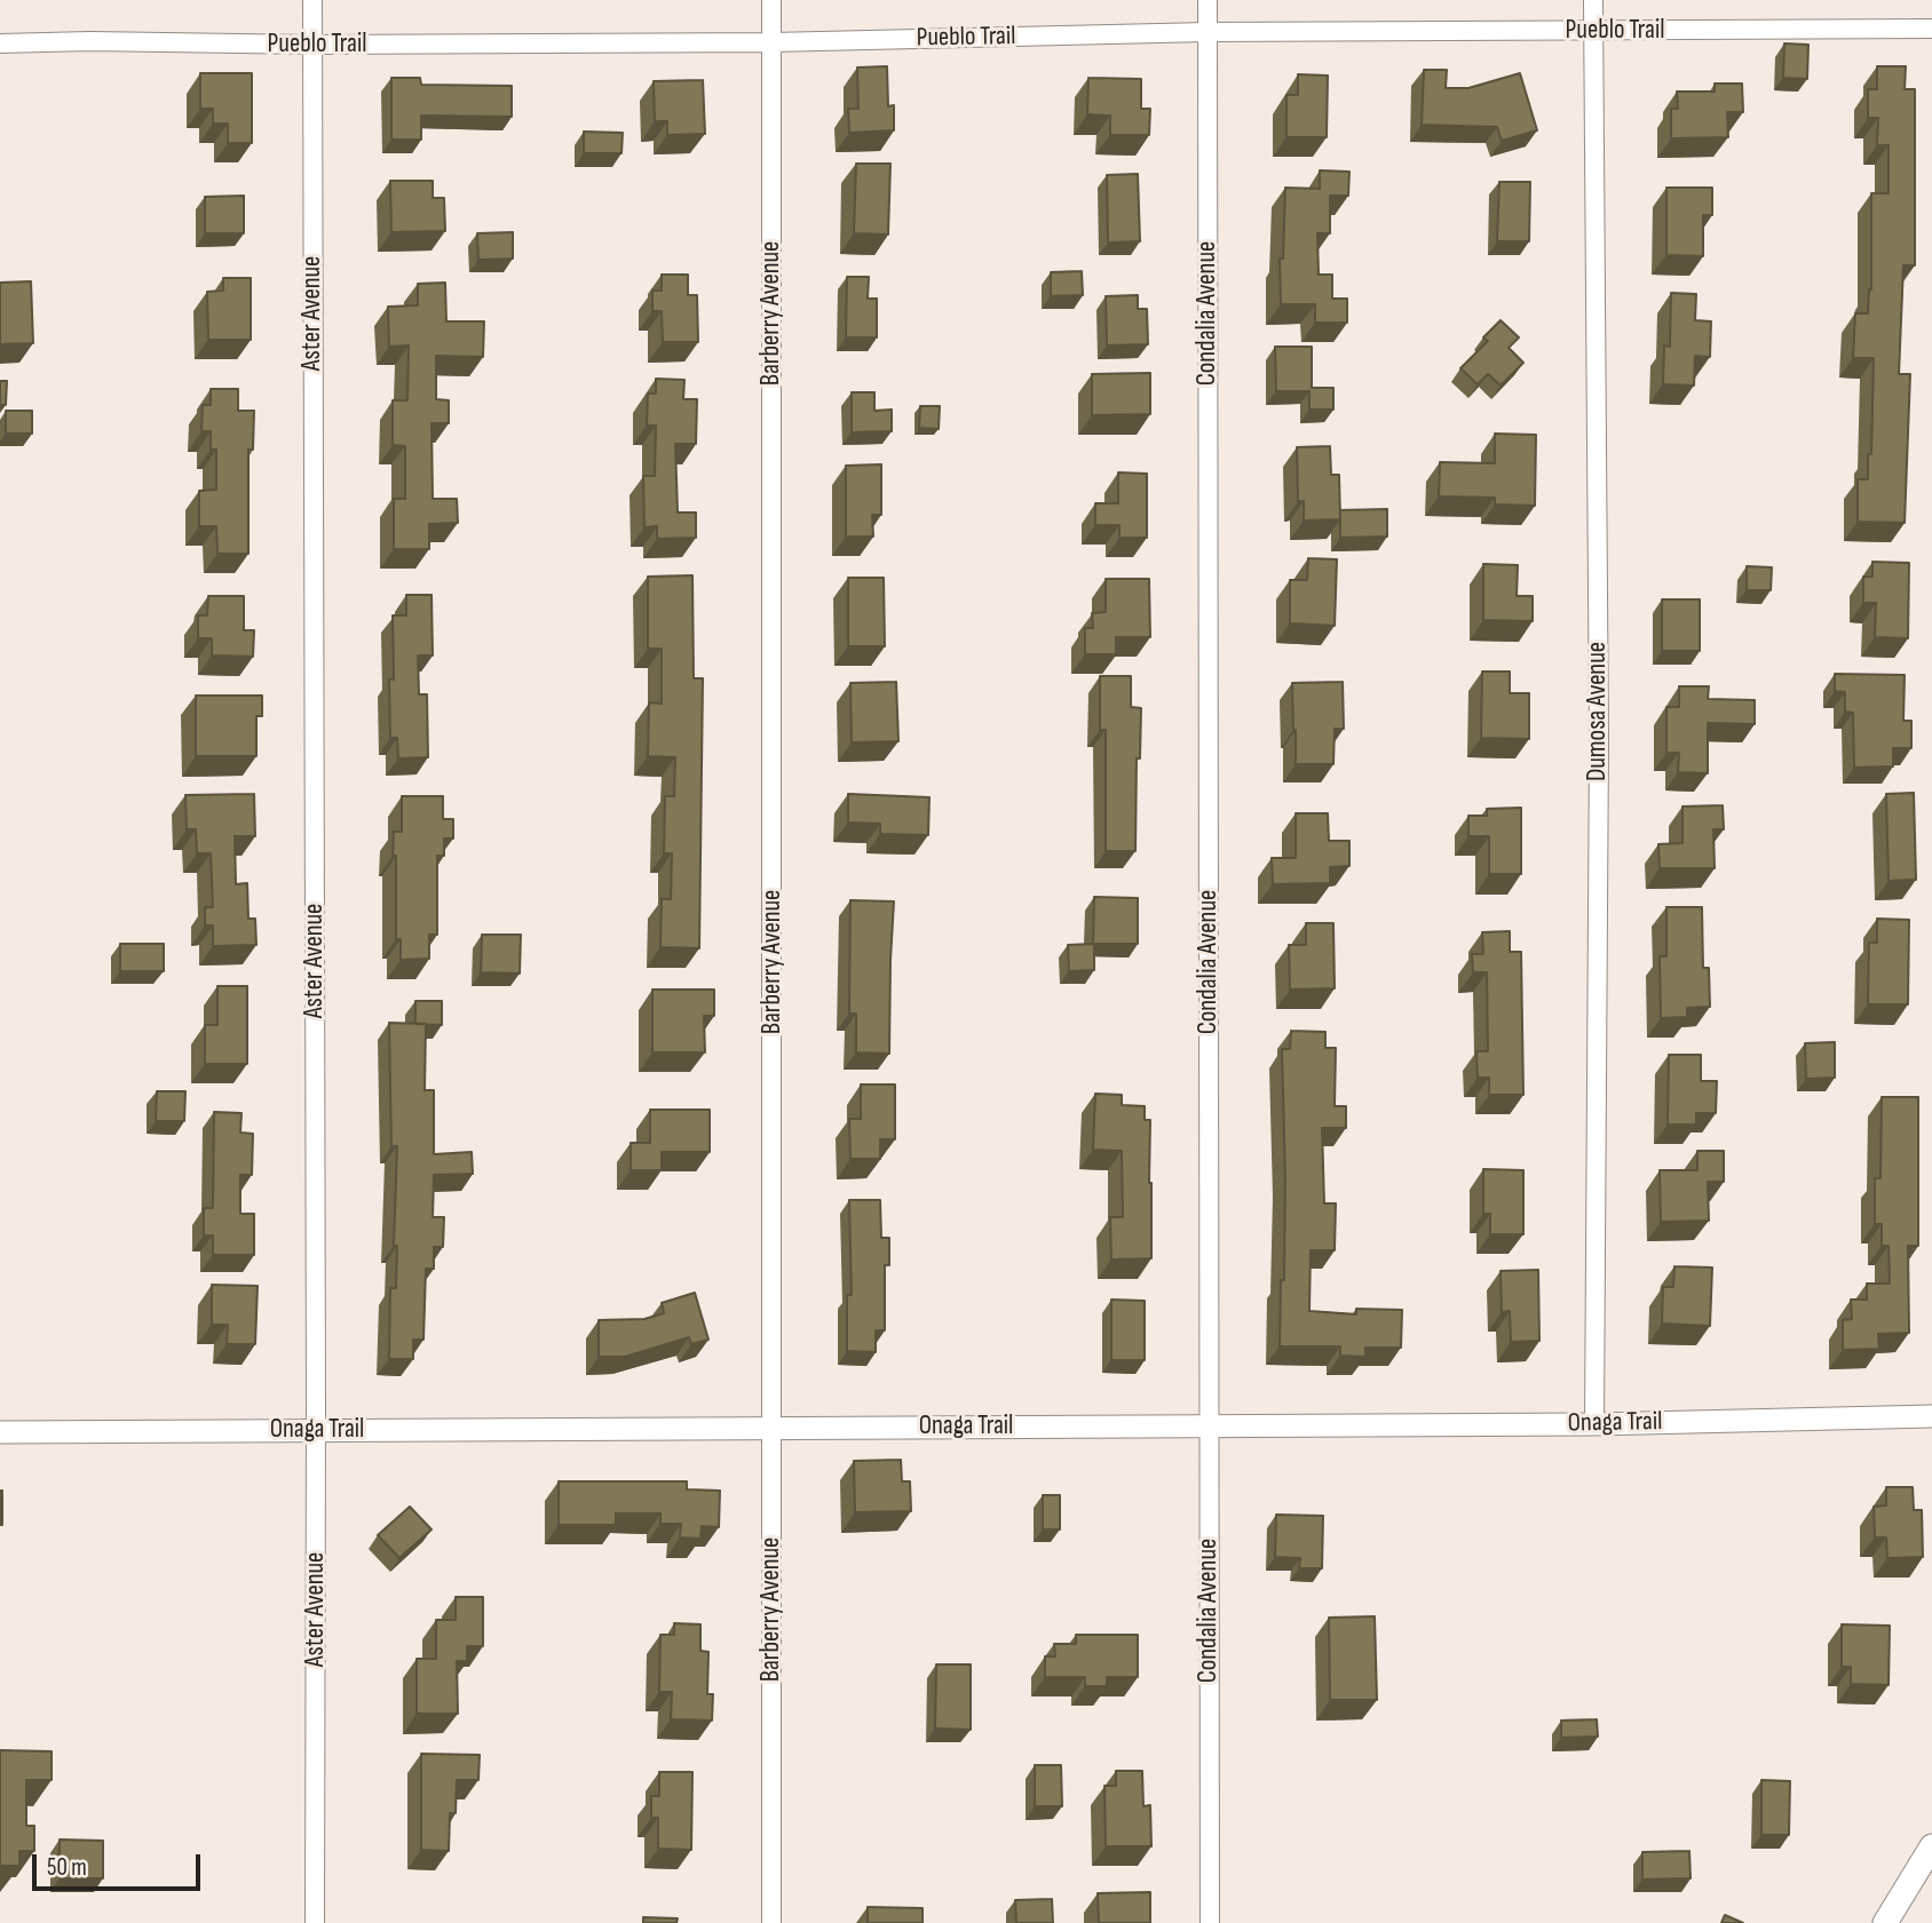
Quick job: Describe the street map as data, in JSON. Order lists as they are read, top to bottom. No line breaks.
{"streets":{"street":["Pueblo Trail","Aster Avenue","Barberry Avenue","Condalia Avenue","Dumosa Avenue","Onaga Trail"]},"crossings":[["Pueblo Trail","Aster Avenue"],["Pueblo Trail","Barberry Avenue"],["Pueblo Trail","Condalia Avenue"],["Pueblo Trail","Dumosa Avenue"],["Aster Avenue","Onaga Trail"],["Barberry Avenue","Onaga Trail"],["Condalia Avenue","Onaga Trail"],["Dumosa Avenue","Onaga Trail"]],"scale_bar":"50 m"}
